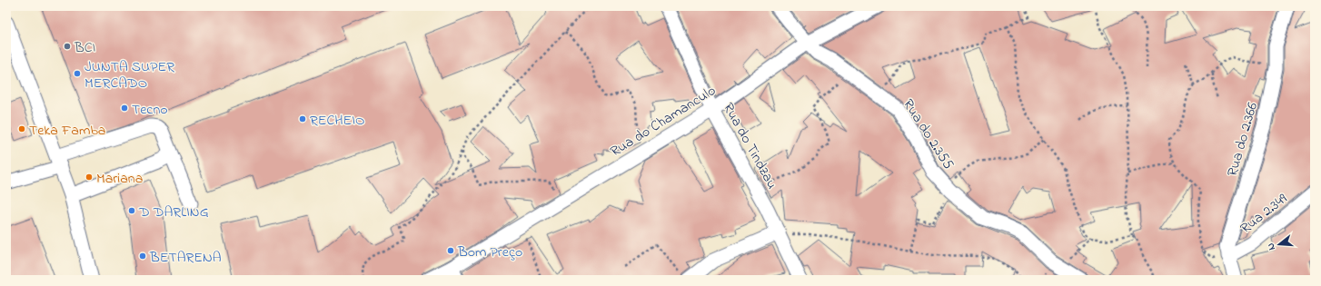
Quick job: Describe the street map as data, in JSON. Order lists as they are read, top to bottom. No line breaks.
{"streets":{"street":["Rua do Chamanculo","Rua do 2.355","Rua do 2.366","Rua do Tindzau","Rua 2.349"]},"crossings":[["Rua do Chamanculo","Rua do 2.355"],["Rua do Chamanculo","Rua do Tindzau"],["Rua do 2.366","Rua 2.349"]],"places":["BCI","JUNTA SUPER MERCADO","Tecno","RECHEIO","Teka Famba","Mariana","D DARLING","Bom Preço","BETARENA"],"north":"left"}
